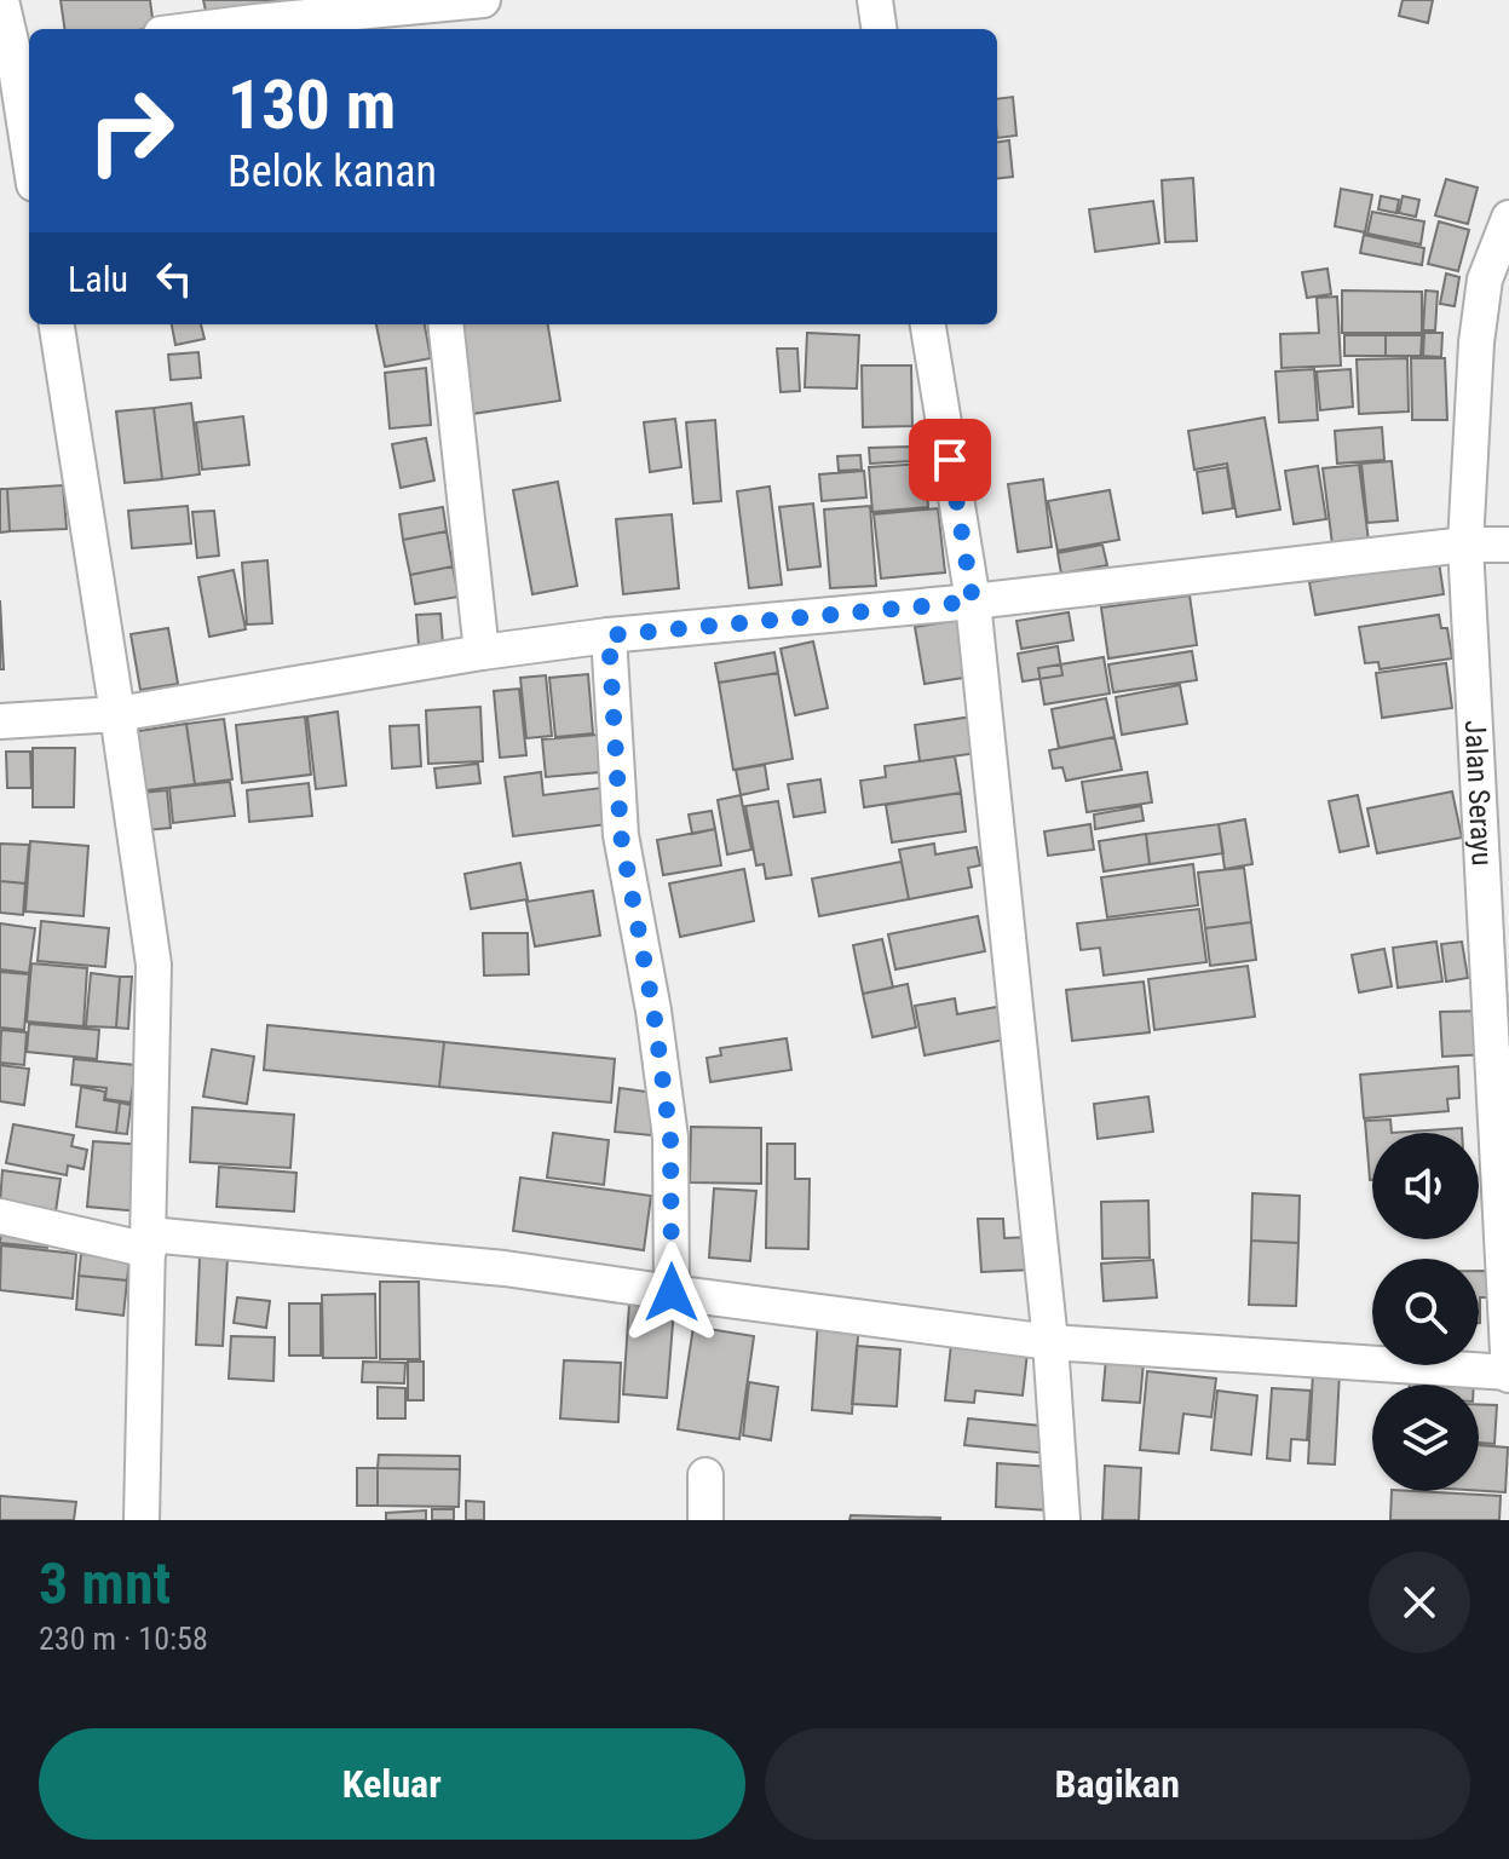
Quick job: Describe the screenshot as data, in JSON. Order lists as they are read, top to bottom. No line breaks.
{"streets":{"street":["Jalan Serayu"]},"page":{"turn":["130 m","Belok kanan"],"then":"Lalu","heading":["3 mnt","230 m · 10:58"],"buttons":["Keluar","Bagikan"]}}
